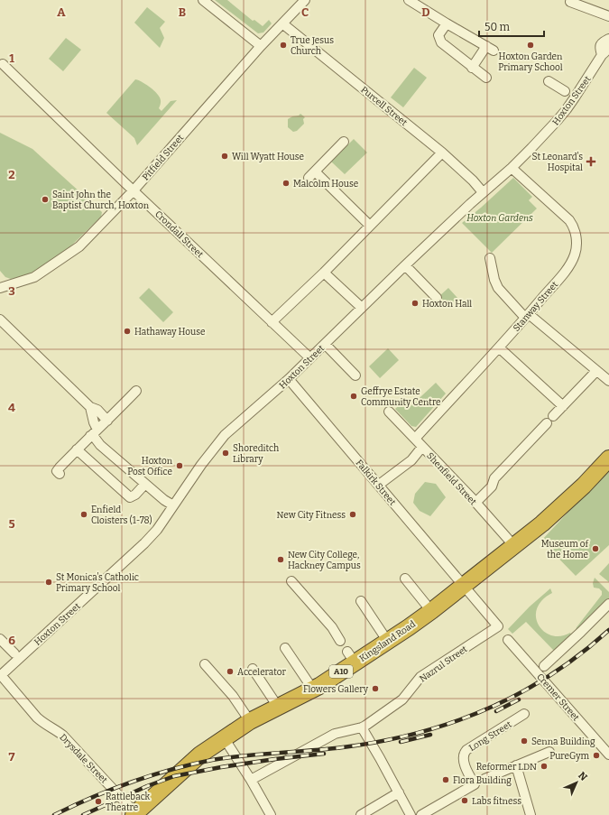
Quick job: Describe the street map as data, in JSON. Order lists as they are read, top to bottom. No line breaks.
{"streets":{"highway":["Kingsland Road","A10"],"street":["Hoxton Street","Purcell Street","Pitfield Street","Crondall Street","Stanway Street","Shenfield Street","Falkirk Street","Nazrul Street","Cremer Street","Long Street","Drysdale Street"]},"crossings":[["Hoxton Street","Purcell Street"],["Hoxton Street","Crondall Street"],["Hoxton Street","Stanway Street"],["Hoxton Street","Falkirk Street"],["Hoxton Street","Drysdale Street"],["Purcell Street","Pitfield Street"],["Pitfield Street","Crondall Street"],["Stanway Street","Shenfield Street"],["Shenfield Street","Kingsland Road"],["Falkirk Street","Kingsland Road"],["Falkirk Street","Nazrul Street"],["Kingsland Road","Nazrul Street"],["Kingsland Road","Drysdale Street"]],"parks":["Hoxton Gardens"],"places":{"other":["True Jesus Church","Hoxton Garden Primary School","Will Wyatt House","Malcolm House","Saint John the Baptist Church, Hoxton","Hoxton Hall","Hathaway House","Geffrye Estate Community Centre","Shoreditch Library","Hoxton Post Office","Enfield Cloisters (1-78)","New City Fitness","Museum of the Home","New City College, Hackney Campus","St Monica's Catholic Primary School","Accelerator","Flowers Gallery","Senna Building","PureGym","Reformer LDN","Flora Building","Labs fitness","Rattleback Theatre"],"health":["St Leonard's Hospital"]},"scale_bar":"50 m","north":"top right","grid":{"columns":["A","B","C","D"],"rows":["1","2","3","4","5","6","7"]}}
